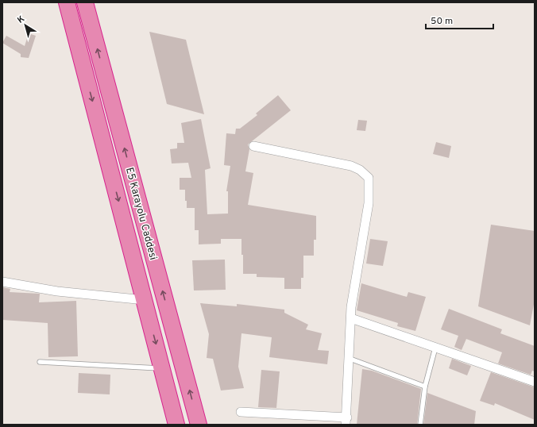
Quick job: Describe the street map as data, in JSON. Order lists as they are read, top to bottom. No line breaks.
{"streets":{"highway":["E5 Karayolu Caddesi"]},"scale_bar":"50 m","north":"top left"}
